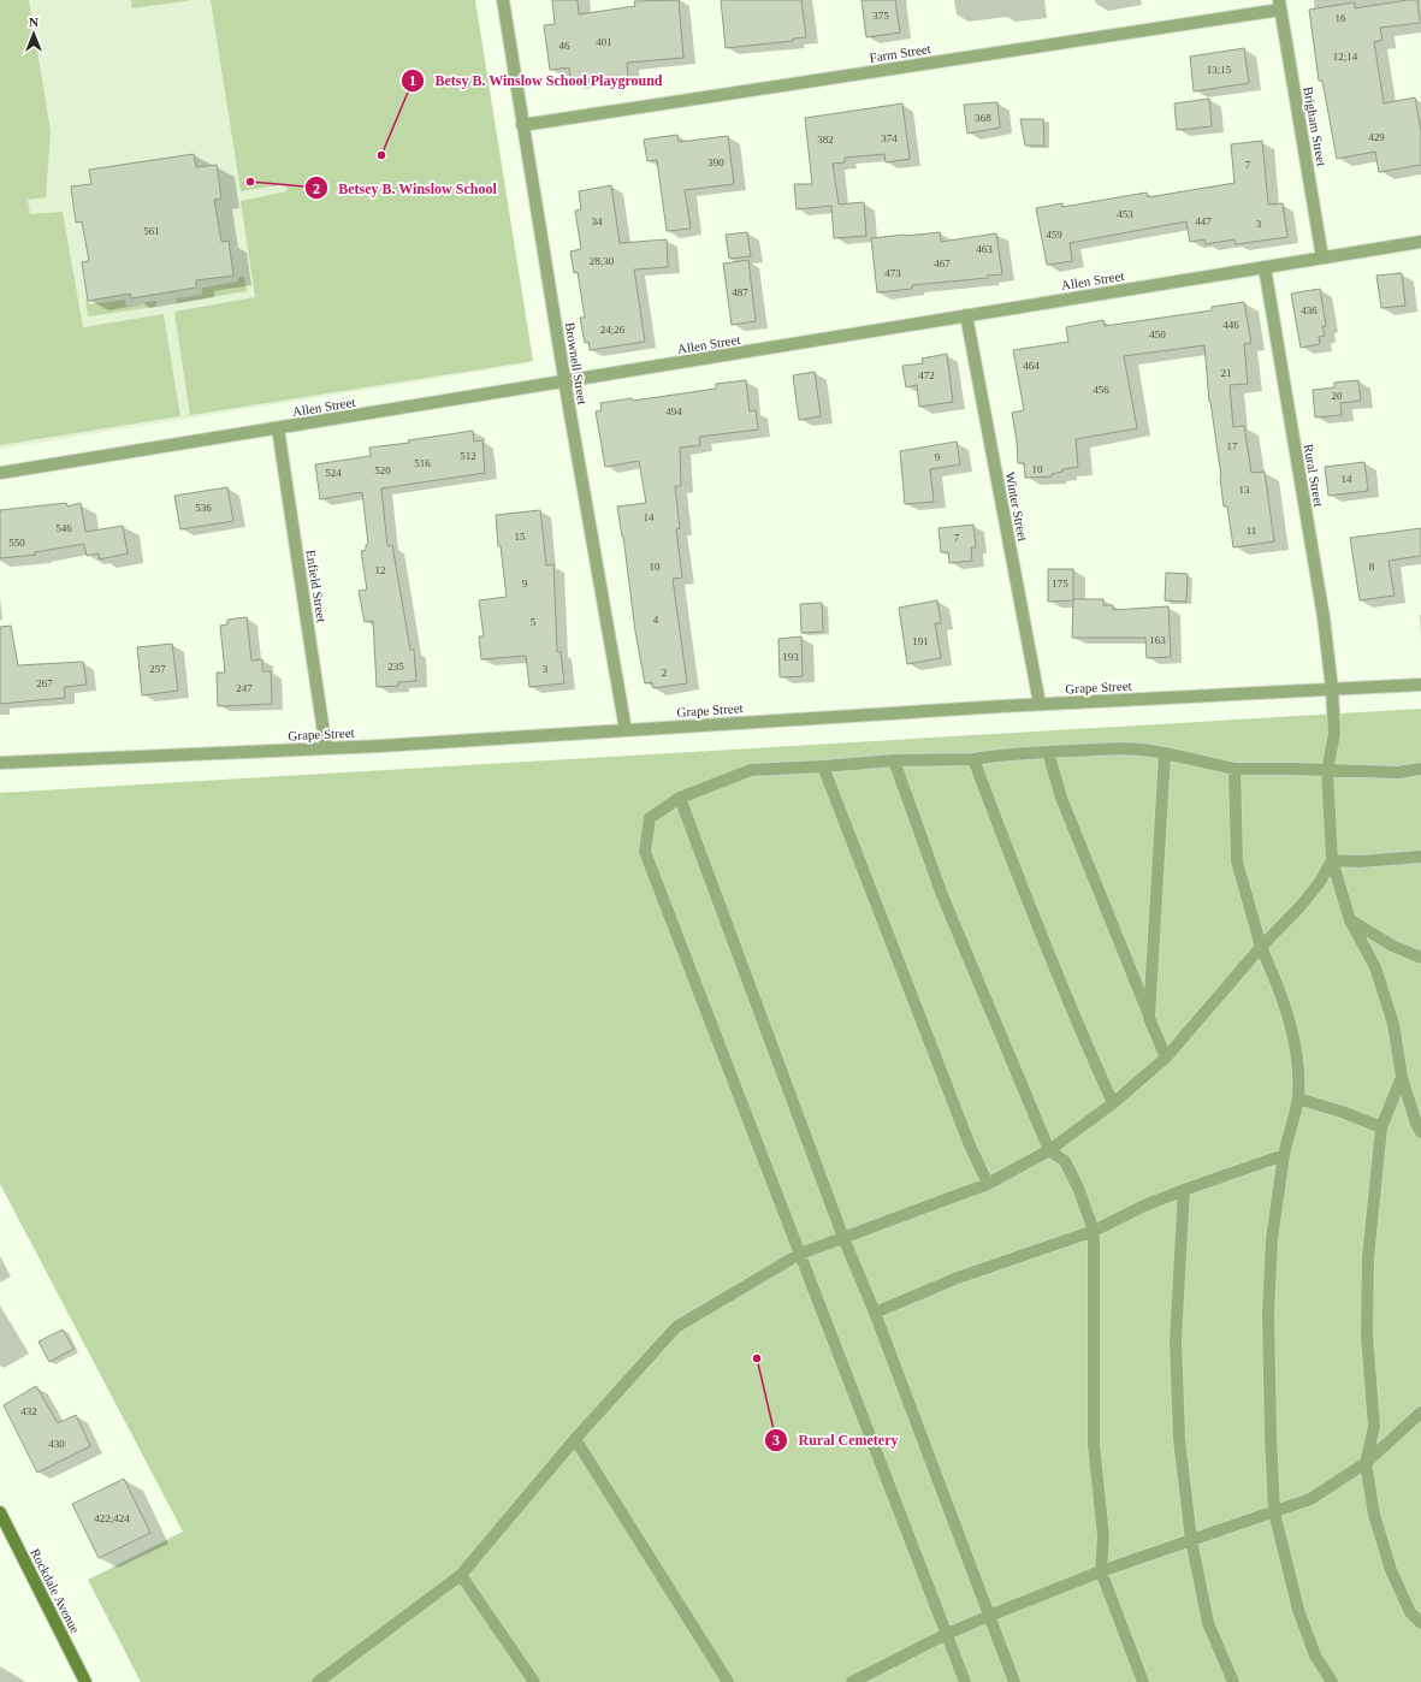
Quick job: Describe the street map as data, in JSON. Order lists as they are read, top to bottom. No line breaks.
{"streets":{"main road":["Rockdale Avenue"],"street":["Farm Street","Brigham Street","Allen Street","Brownell Street","Rural Street","Winter Street","Enfield Street","Grape Street"]},"crossings":[["Farm Street","Brigham Street"],["Farm Street","Brownell Street"],["Brigham Street","Allen Street"],["Allen Street","Brownell Street"],["Allen Street","Rural Street"],["Allen Street","Winter Street"],["Allen Street","Enfield Street"],["Brownell Street","Grape Street"],["Rural Street","Grape Street"],["Winter Street","Grape Street"],["Enfield Street","Grape Street"]],"places":["Betsy B. Winslow School Playground","Betsey B. Winslow School","Rural Cemetery"],"house_numbers":["375","16","401","46","12;14","13;15","368","429","374","382","390","7","453","34","447","3","561","459","463","28;30","467","473","487","436","446","24;26","450","464","21","472","456","20","494","17","512","9","516","10","520","524","14","13","536","14","546","11","15","7","550","10","8","12","9","175","4","5","163","191","193","235","257","3","2","267","247","432","430","422;424"],"north":"top"}
